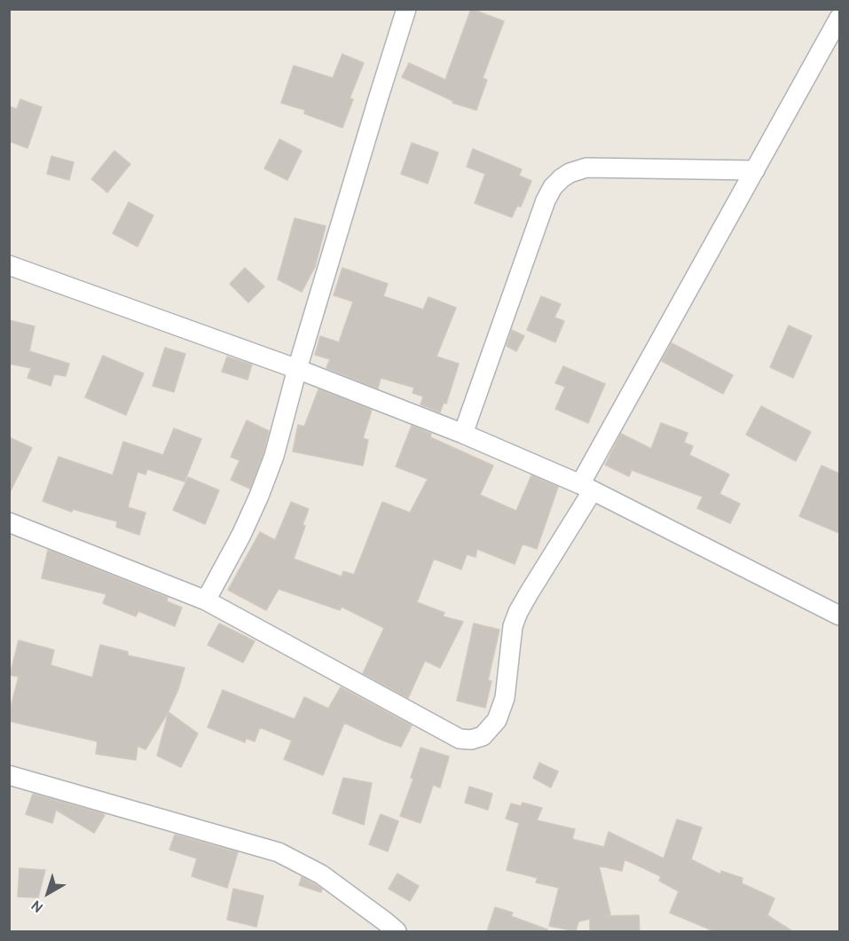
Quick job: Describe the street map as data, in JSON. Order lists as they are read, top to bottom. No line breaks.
{"north":"bottom left"}
